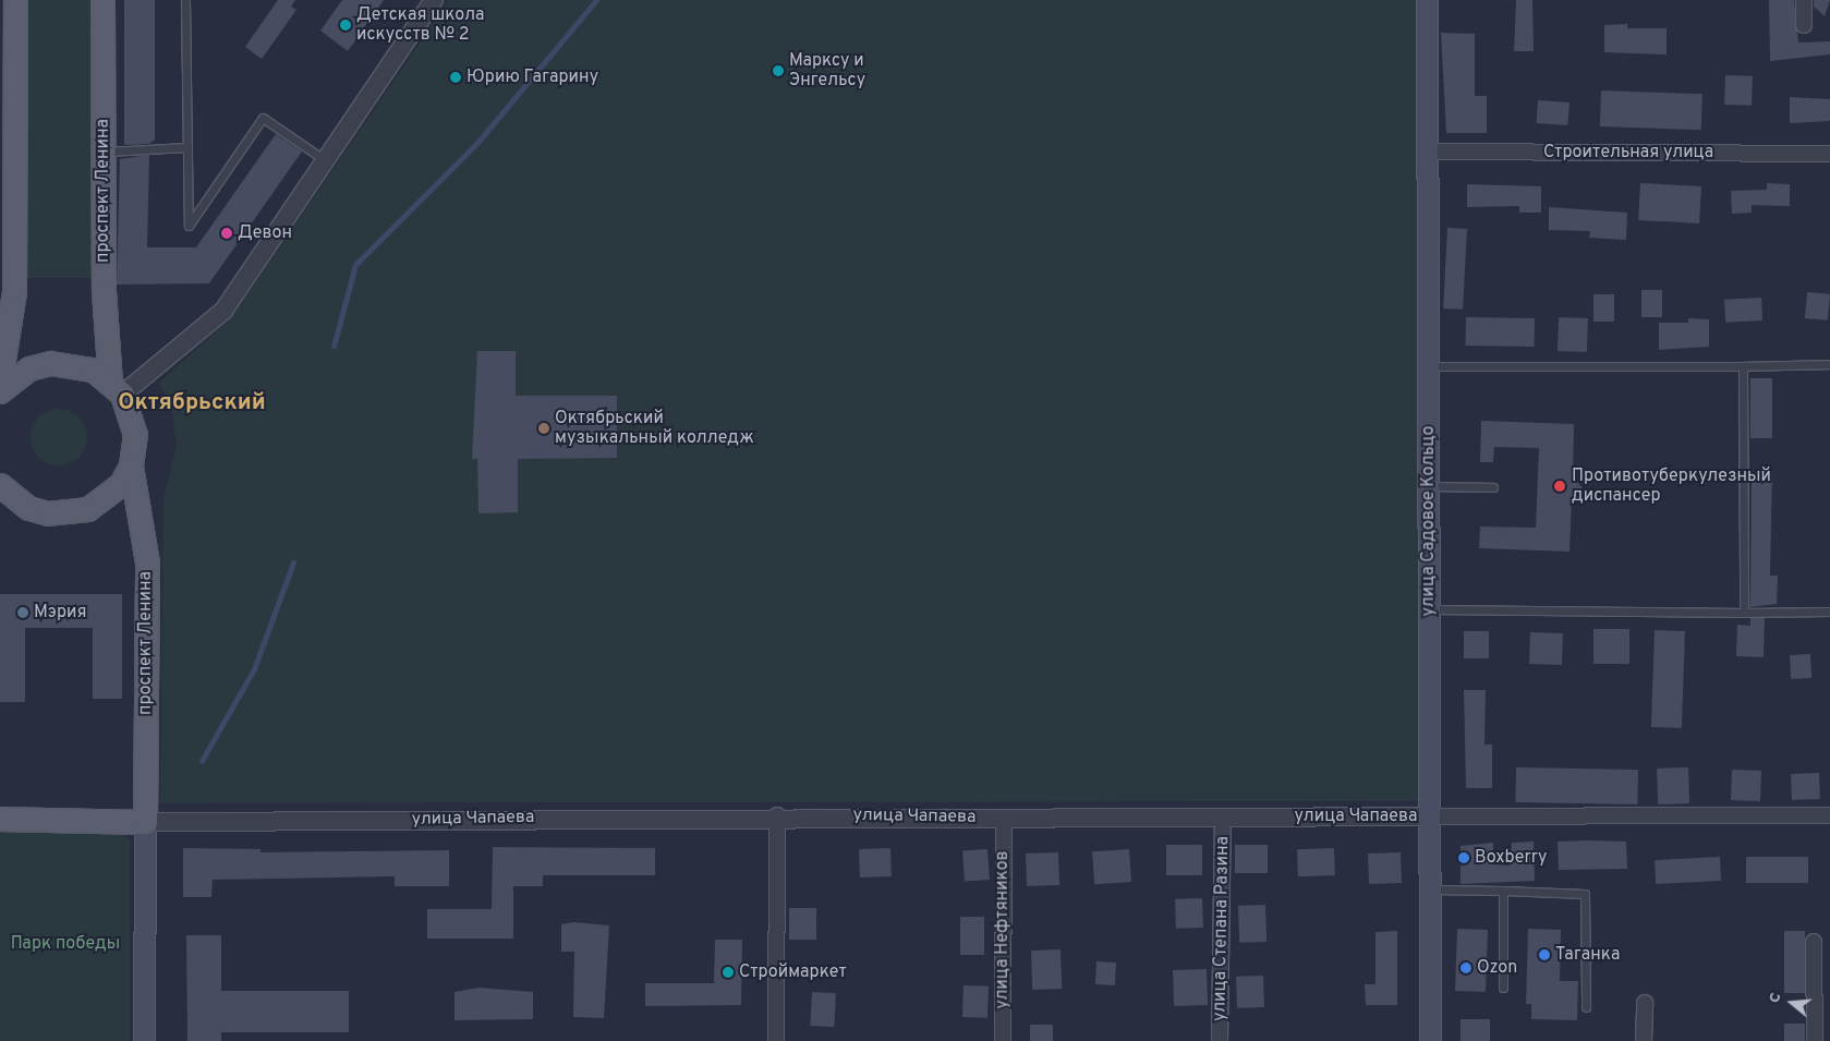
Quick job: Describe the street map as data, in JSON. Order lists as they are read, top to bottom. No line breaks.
{"streets":{"main road":["проспект Ленина","улица Садовое Кольцо","улица Чапаева"],"street":["Строительная улица","улица Степана Разина","улица Нефтяников"]},"crossings":[["Строительная улица","улица Садовое Кольцо"],["проспект Ленина","улица Чапаева"],["улица Садовое Кольцо","улица Чапаева"],["улица Чапаева","улица Степана Разина"],["улица Чапаева","улица Нефтяников"]],"districts":["Октябрьский"],"parks":["Парк победы"],"places":["Детская школа искусств № 2","Марксу и Энгельсу","Юрию Гагарину","Девон","Октябрьский музыкальный колледж","Противотуберкулезный диспансер","Мэрия","Boxberry","Таганка","Ozon","Строймаркет"],"north":"left"}
